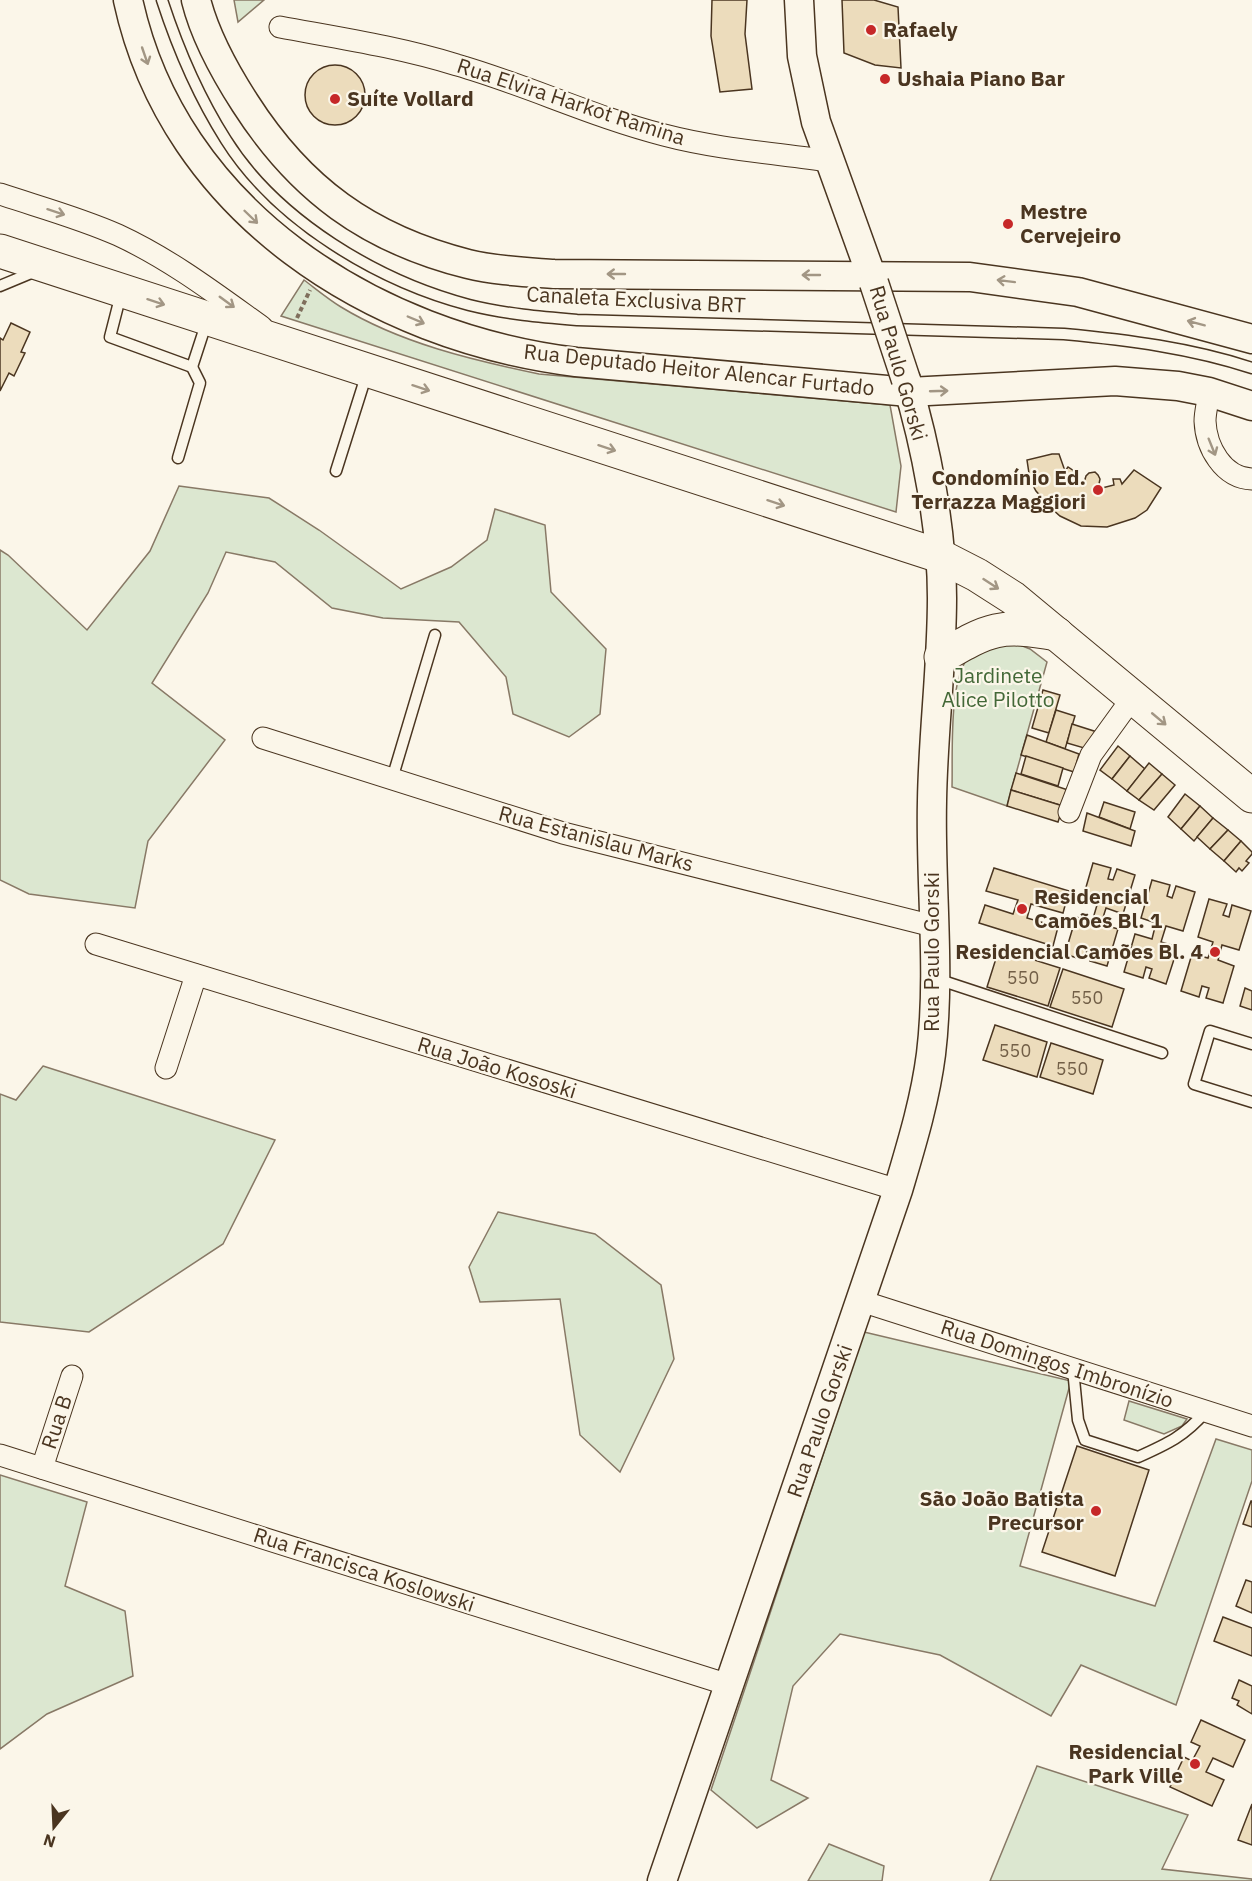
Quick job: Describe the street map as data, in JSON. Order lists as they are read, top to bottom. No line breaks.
{"streets":{"street":["Rua Elvira Harkot Ramina","Rua Paulo Gorski","Rua Deputado Heitor Alencar Furtado","Rua Estanislau Marks","Rua João Kososki","Rua Domingos Imbronízio","Rua B","Rua Francisca Koslowski"],"lane":["Canaleta Exclusiva BRT"]},"crossings":[["Rua Elvira Harkot Ramina","Rua Paulo Gorski"],["Rua Paulo Gorski","Rua Deputado Heitor Alencar Furtado"],["Rua Paulo Gorski","Rua Estanislau Marks"],["Rua Paulo Gorski","Rua João Kososki"],["Rua Paulo Gorski","Rua Domingos Imbronízio"],["Rua Paulo Gorski","Rua Francisca Koslowski"],["Rua B","Rua Francisca Koslowski"]],"parks":["Jardinete Alice Pilotto"],"places":["Rafaely","Ushaia Piano Bar","Suíte Vollard","Mestre Cervejeiro","Condomínio Ed. Terrazza Maggiori","Residencial Camões Bl. 1","Residencial Camões Bl. 4","São João Batista Precursor","Residencial Park Ville"],"house_numbers":["550","550","550","550"],"north":"bottom"}
